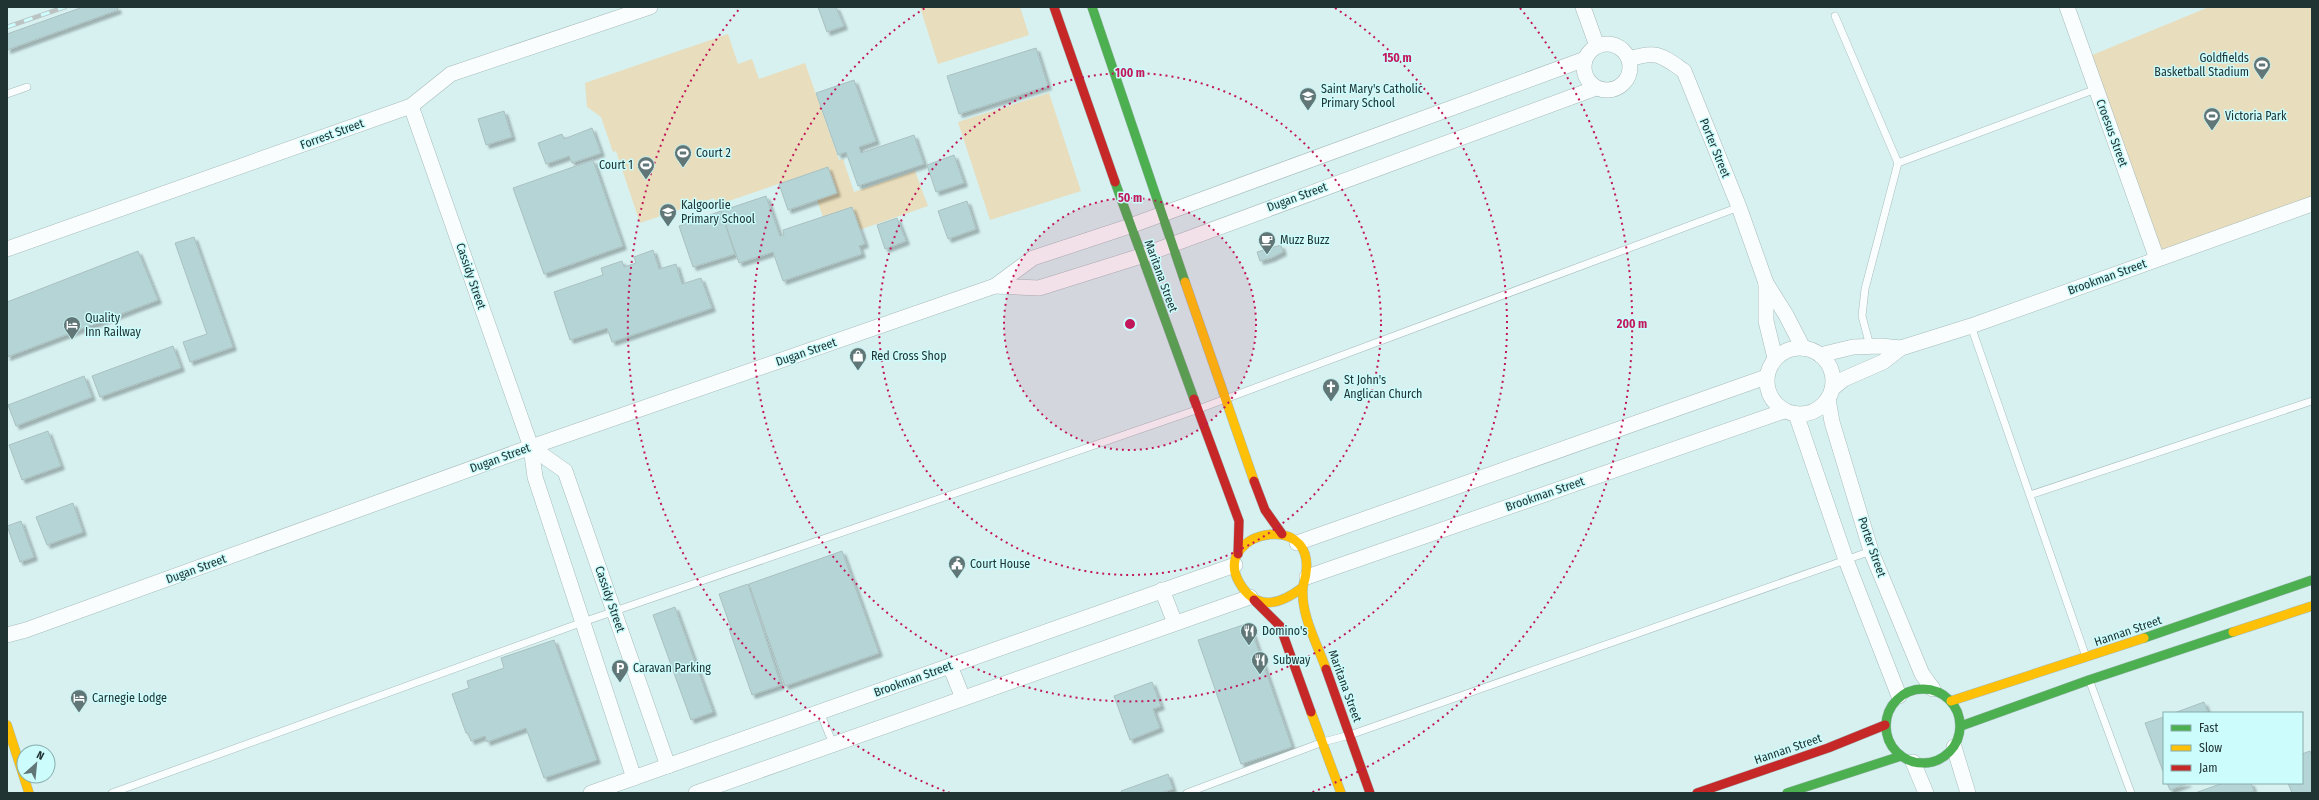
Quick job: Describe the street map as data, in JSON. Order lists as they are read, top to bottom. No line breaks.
{"streets":{"main road":["Maritana Street","Hannan Street"],"street":["Croesus Street","Forrest Street","Porter Street","Dugan Street","Cassidy Street","Brookman Street"]},"crossings":[["Croesus Street","Brookman Street"],["Forrest Street","Cassidy Street"],["Porter Street","Dugan Street"],["Porter Street","Brookman Street"],["Porter Street","Hannan Street"],["Dugan Street","Cassidy Street"],["Dugan Street","Maritana Street"],["Cassidy Street","Brookman Street"],["Maritana Street","Brookman Street"]],"places":{"sports":["Goldfields Basketball Stadium","Victoria Park","Court 2","Court 1"],"school or university":["Saint Mary's Catholic Primary School","Kalgoorlie Primary School"],"cafe":["Muzz Buzz"],"hotel":["Quality Inn Railway","Carnegie Lodge"],"shop":["Red Cross Shop"],"church":["St John's Anglican Church"],"public building":["Court House"],"restaurant":["Domino's","Subway"],"parking":["Caravan Parking"]},"legend":["Fast","Slow","Jam"],"north":"top right","rings":["150 m","100 m","50 m","200 m"]}
